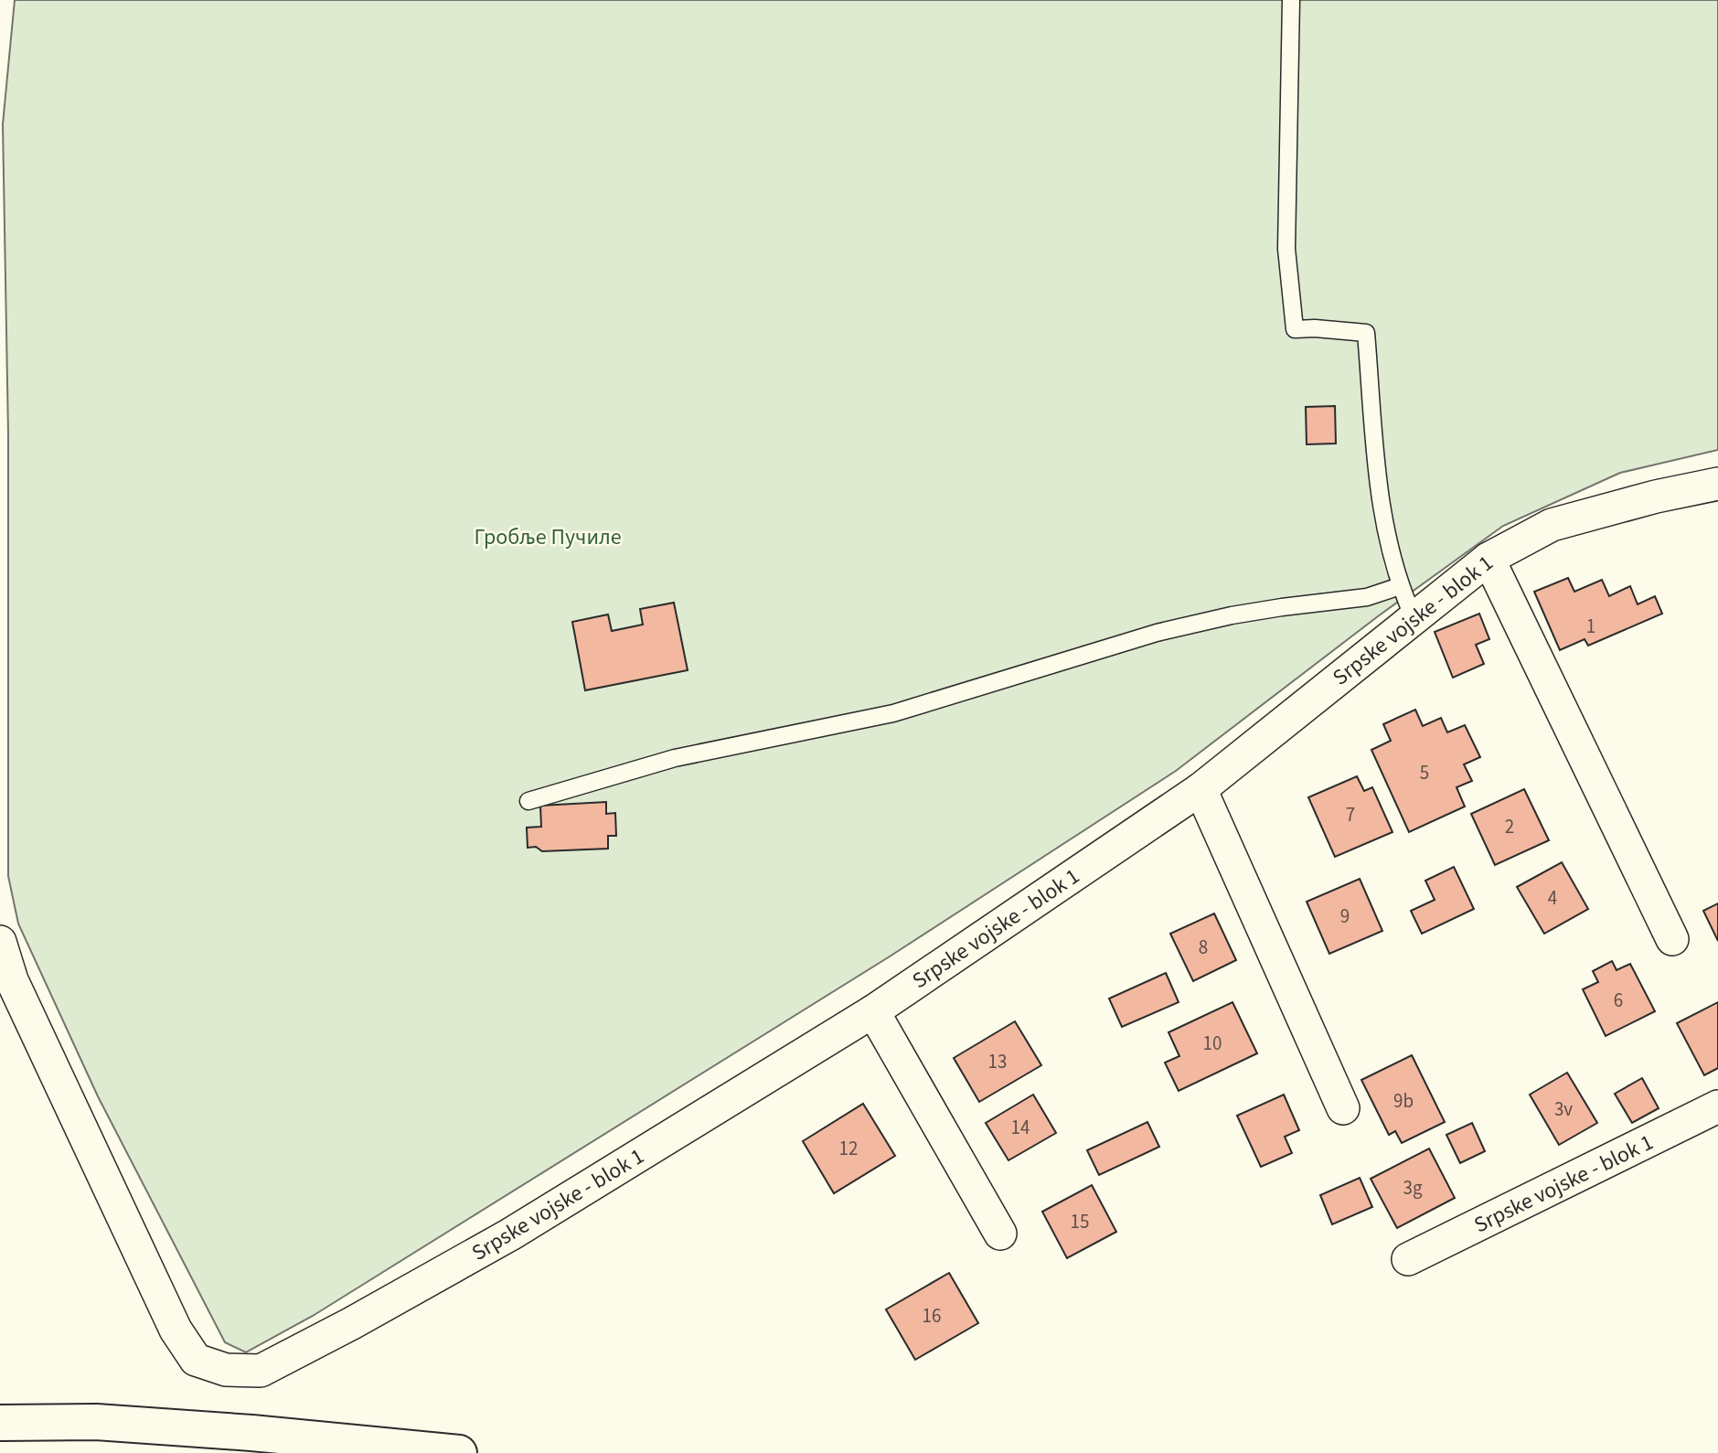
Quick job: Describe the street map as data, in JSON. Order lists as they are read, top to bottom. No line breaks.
{"streets":{"street":["Srpske vojske - blok 1"]},"parks":["Гробље Пучиле"],"house_numbers":["1","5","7","2","4","9","8","6","10","13","9b","3v","14","12","3g","15","16"]}
